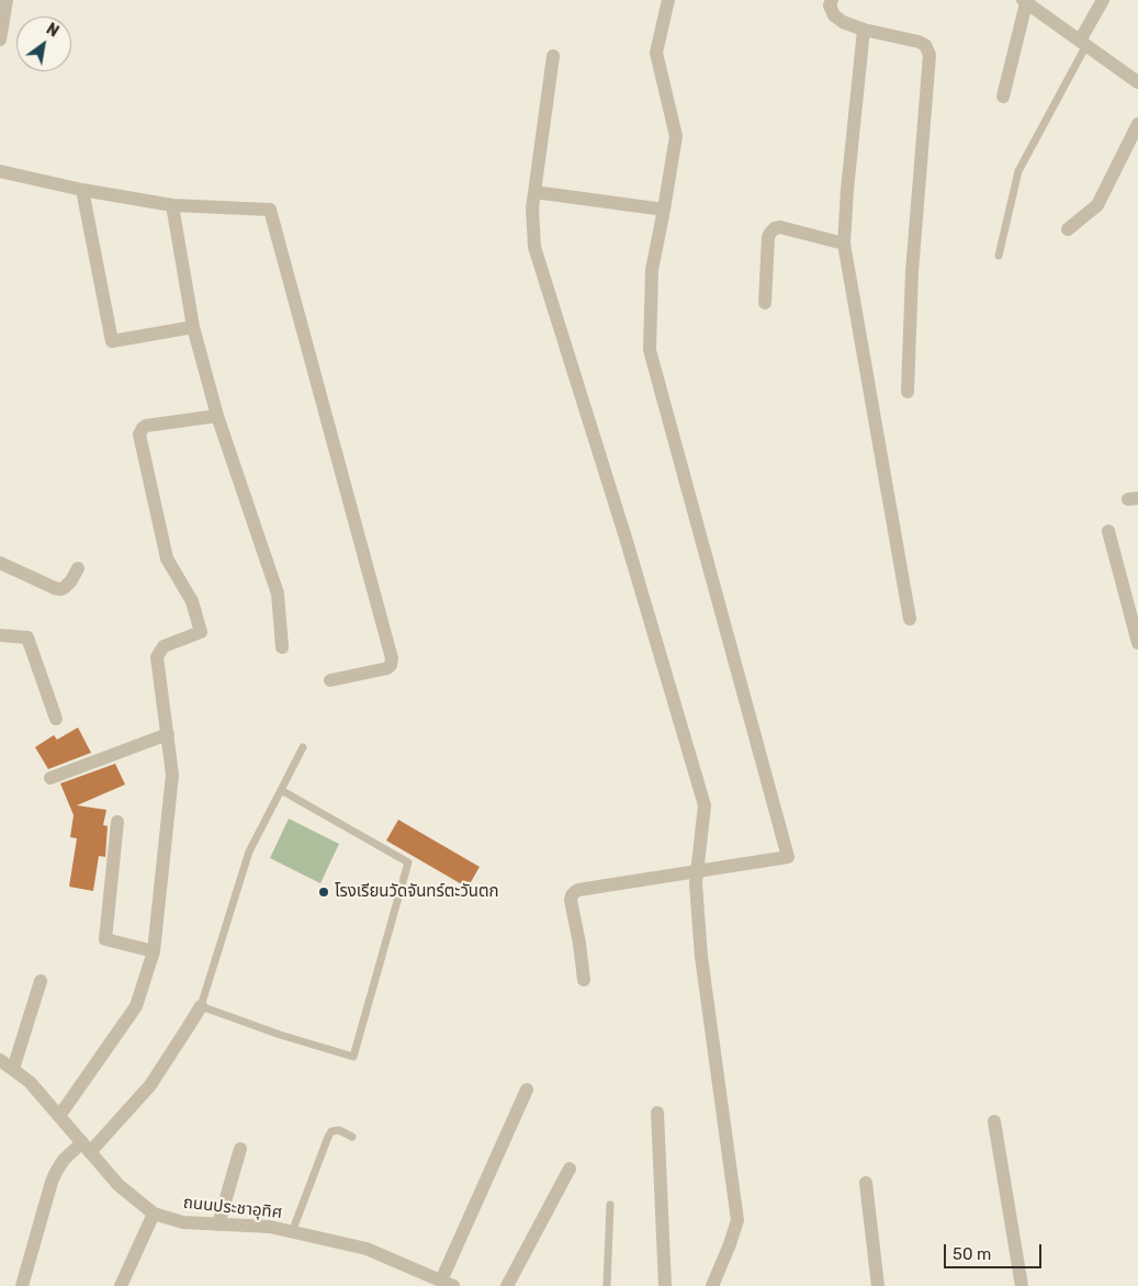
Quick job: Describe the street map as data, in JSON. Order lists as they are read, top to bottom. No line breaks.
{"streets":{"street":["ถนนประชาอุทิศ"]},"places":["โรงเรียนวัดจันทร์ตะวันตก"],"scale_bar":"50 m","north":"top right"}
